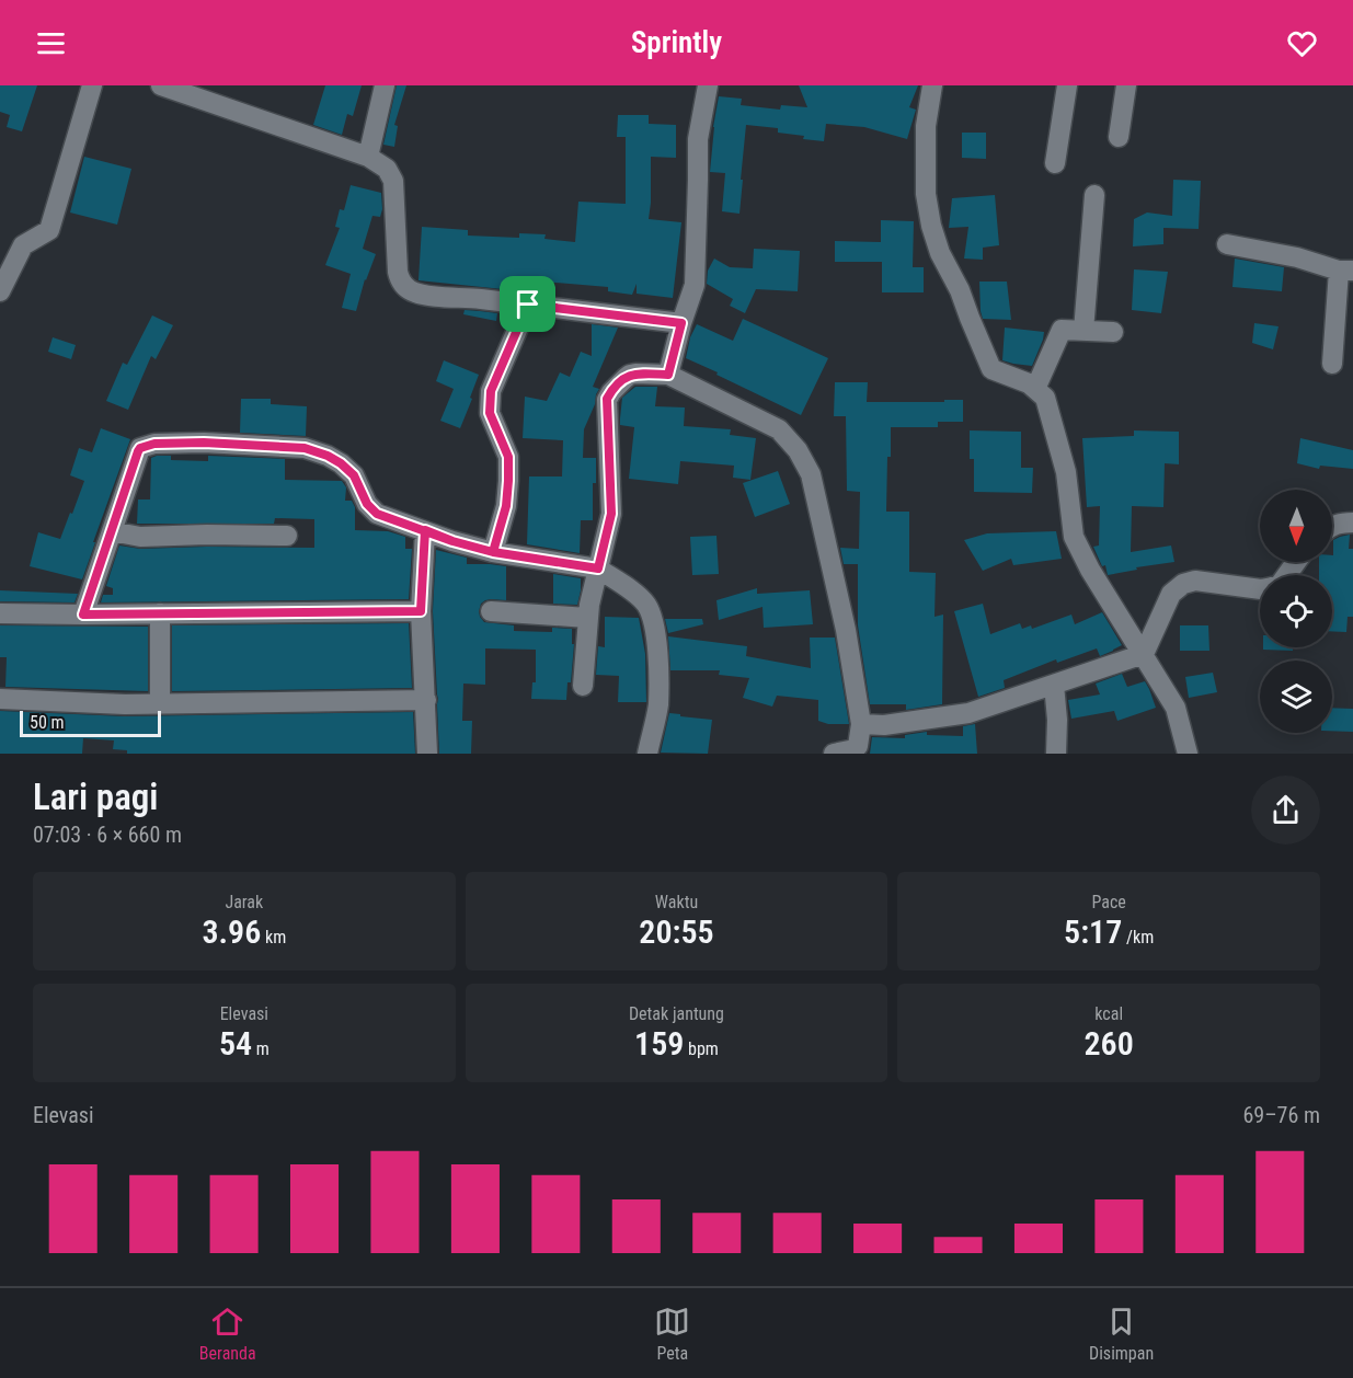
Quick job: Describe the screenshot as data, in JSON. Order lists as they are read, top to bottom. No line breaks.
{"scale_bar":"50 m","north":"bottom","page":{"header":"Sprintly","scale":"50 m","heading":["Lari pagi","07:03 · 6 × 660 m"],"stats":[["Jarak","3.96 km"],["Waktu","20:55"],["Pace","5:17 /km"],["Elevasi","54 m"],["Detak jantung","159 bpm"],["kcal","260"]],"chart":["Elevasi","69–76 m"],"tabs":["Beranda","Peta","Disimpan"]}}
